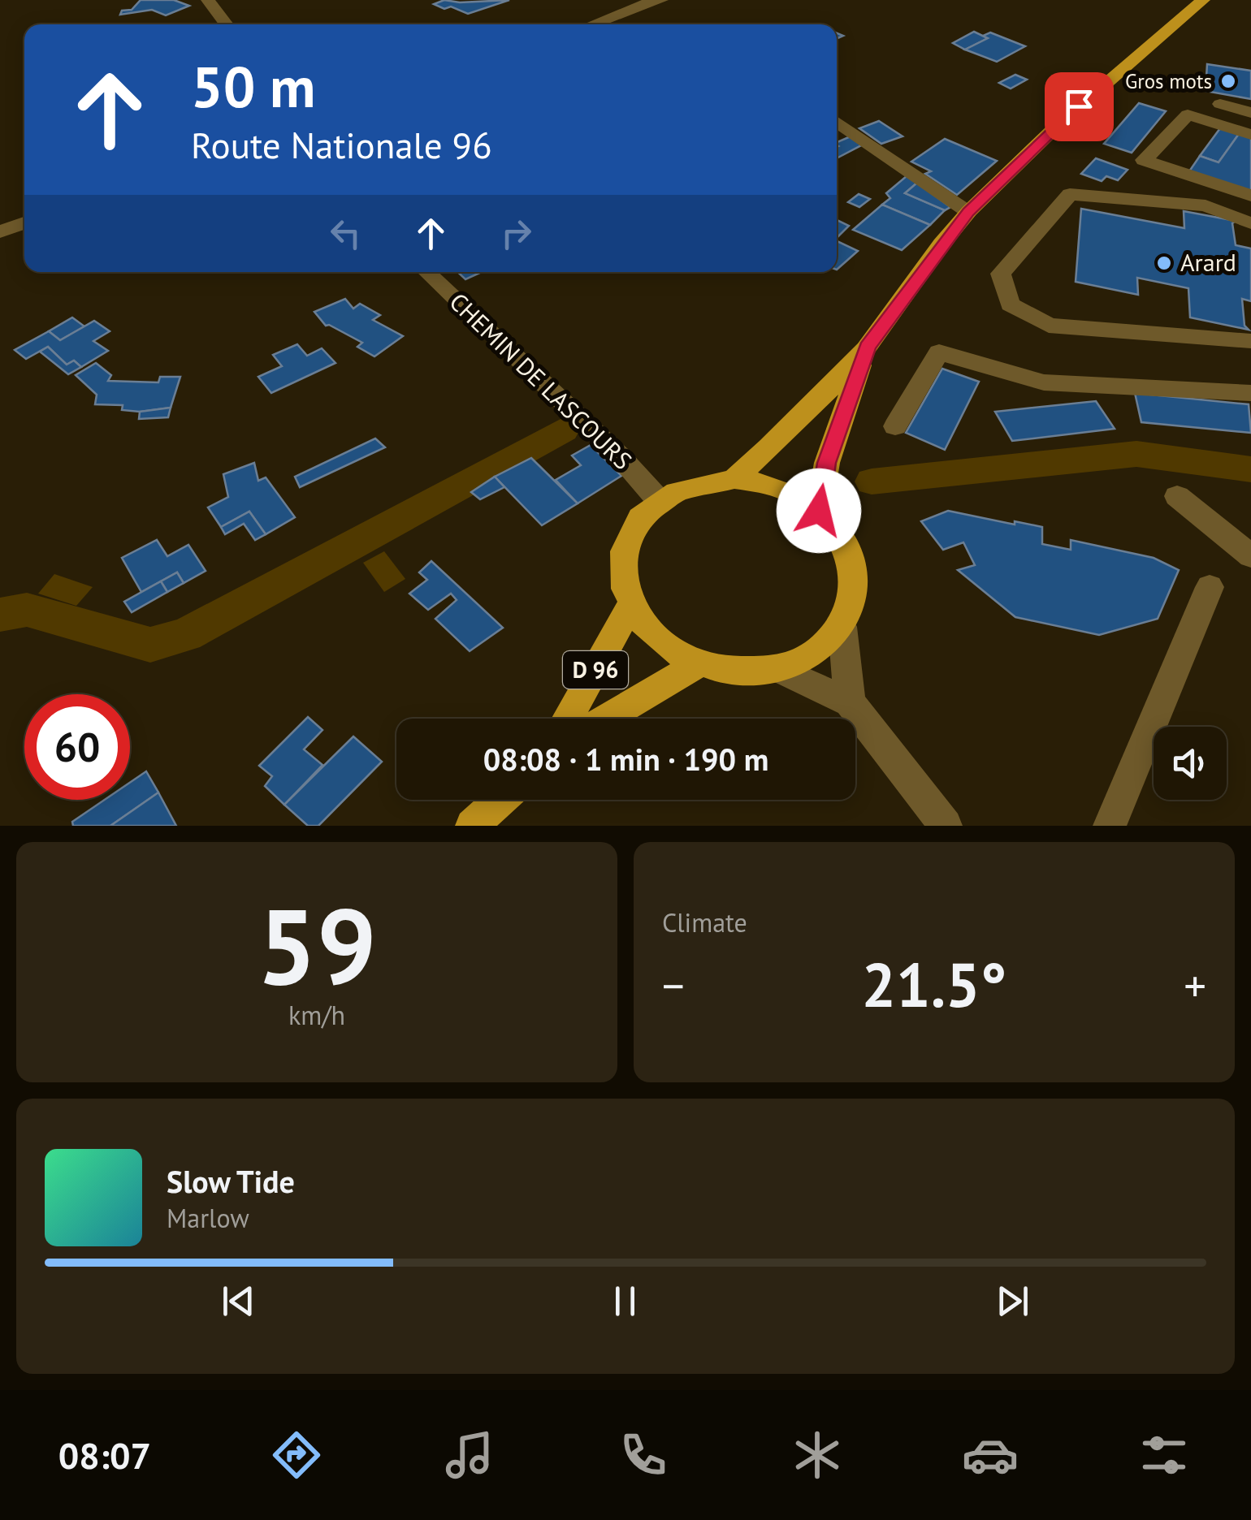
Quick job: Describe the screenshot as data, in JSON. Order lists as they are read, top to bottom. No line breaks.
{"streets":{"main road":["D 96"],"street":["CHEMIN DE LASCOURS"]},"crossings":[["CHEMIN DE LASCOURS","D 96"]],"places":["Gros mots","Arard"],"page":{"turn":["50 m","Route Nationale 96"],"limit":"60","trip":"08:08 · 1 min · 190 m","tile":[["59","km/h"],"Climate"],"heat":["−","21.5°","+"],"song":["Slow Tide","Marlow"],"tabs":"08:07"}}
